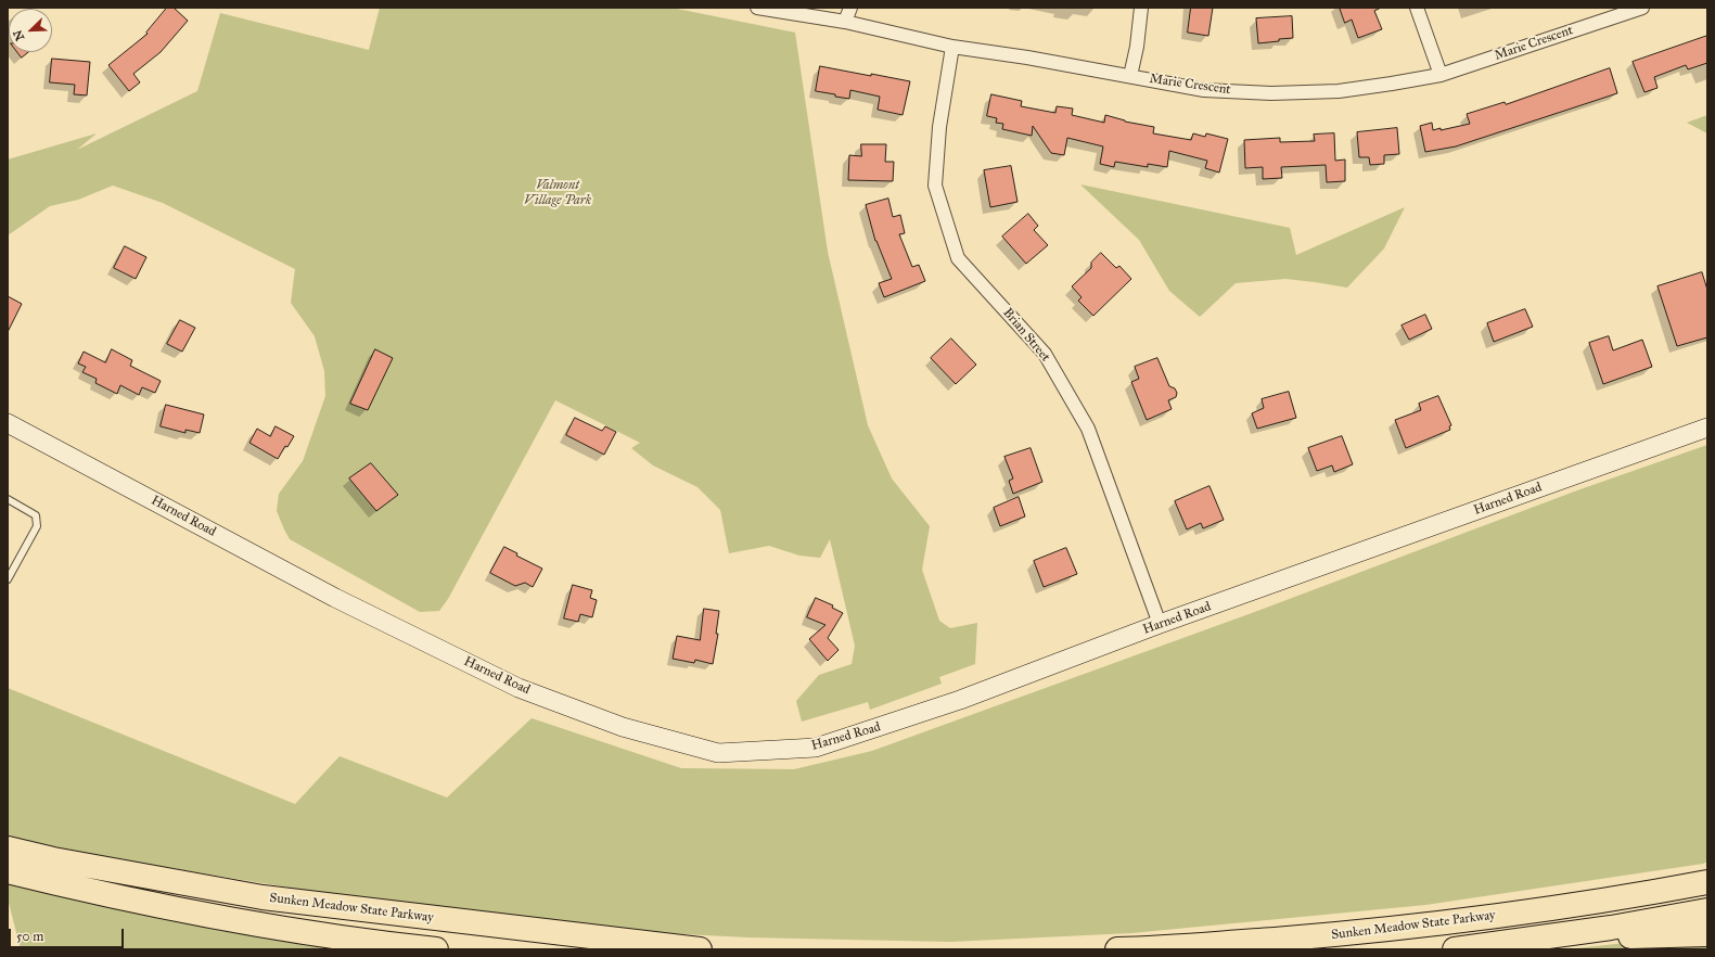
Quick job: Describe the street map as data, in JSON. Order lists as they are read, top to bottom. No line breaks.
{"streets":{"highway":["Sunken Meadow State Parkway"],"main road":["Harned Road"],"street":["Marie Crescent","Brian Street"]},"crossings":[["Marie Crescent","Brian Street"],["Brian Street","Harned Road"]],"parks":["Valmont Village Park"],"scale_bar":"50 m","north":"bottom left"}
